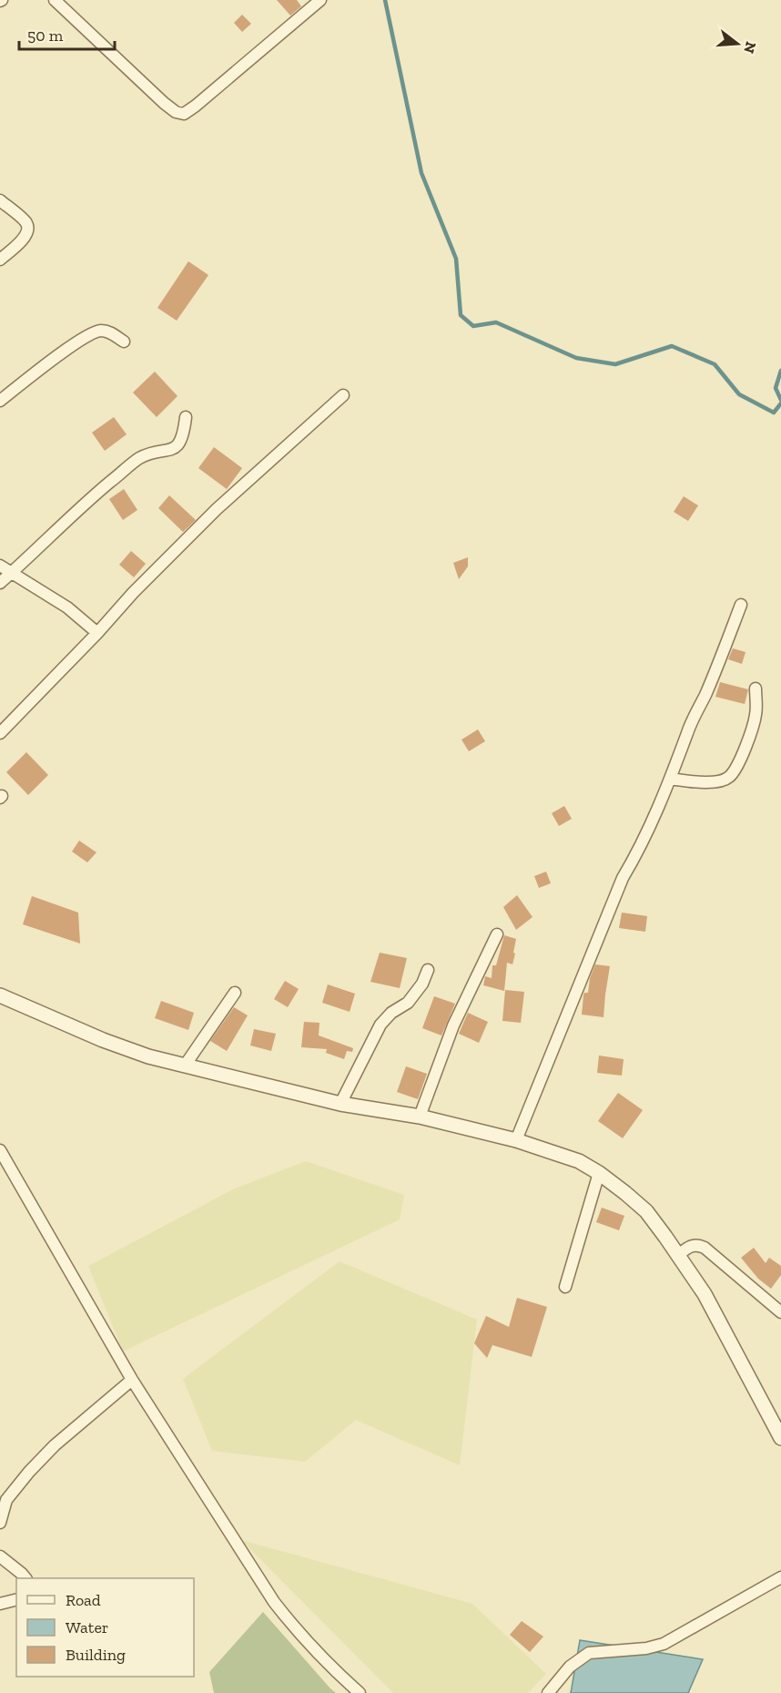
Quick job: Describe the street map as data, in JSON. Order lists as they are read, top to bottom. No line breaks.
{"legend":["Road","Water","Building"],"scale_bar":"50 m","north":"right"}
